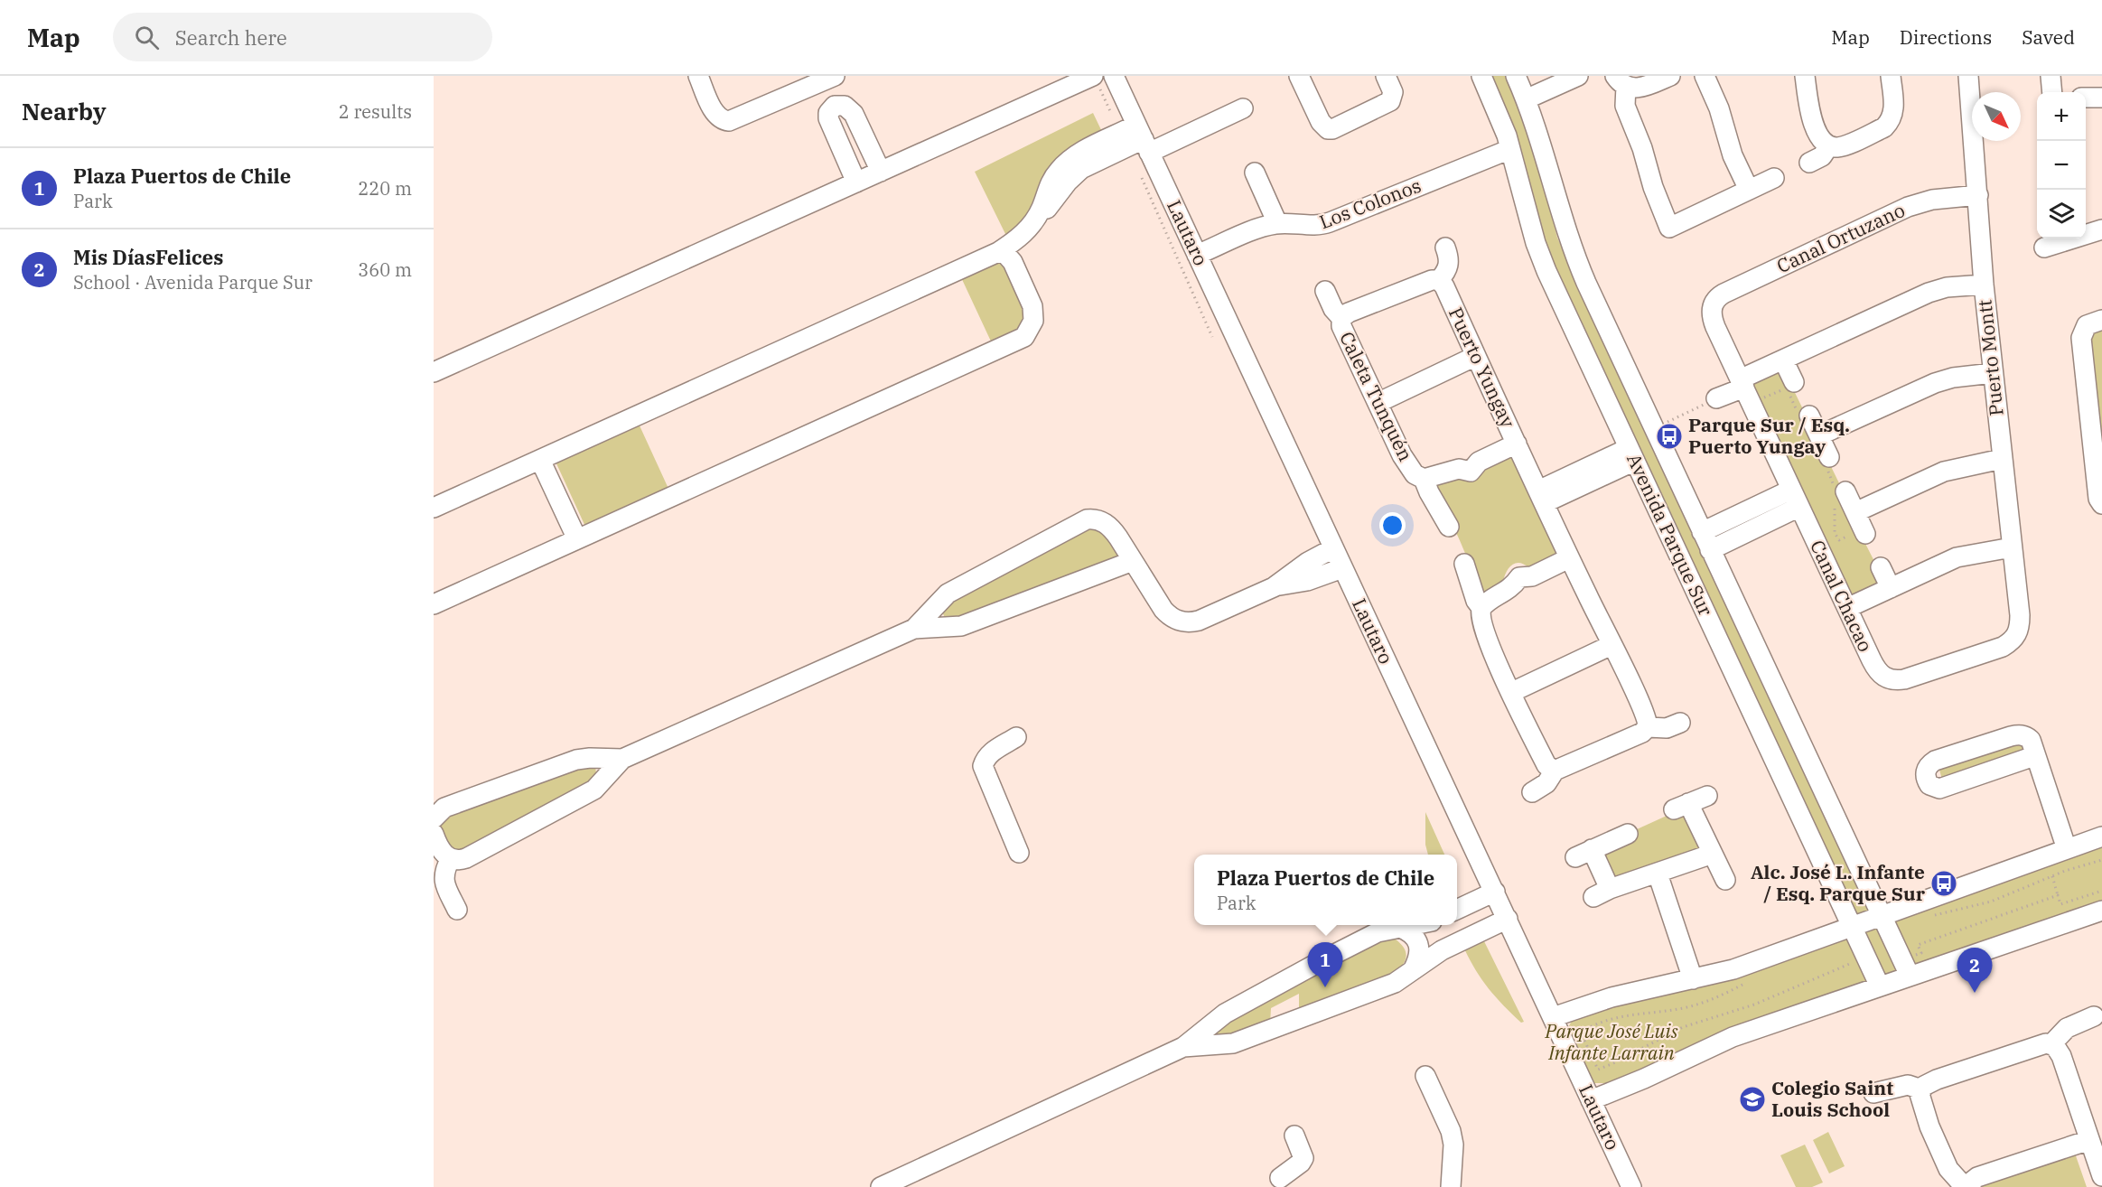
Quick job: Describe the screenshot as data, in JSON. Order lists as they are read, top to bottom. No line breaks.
{"streets":{"street":["Los Colonos","Lautaro","Canal Ortuzano","Puerto Montt","Puerto Yungay","Caleta Tunquén","Avenida Parque Sur","Canal Chacao"]},"crossings":[["Los Colonos","Lautaro"],["Los Colonos","Avenida Parque Sur"],["Canal Ortuzano","Puerto Montt"],["Canal Ortuzano","Canal Chacao"],["Puerto Montt","Canal Chacao"]],"parks":["Parque José Luis Infante Larrain"],"places":{"bus stop":["Parque Sur / Esq. Puerto Yungay","Alc. José L. Infante / Esq. Parque Sur"],"school or university":["Colegio Saint Louis School"]},"north":"bottom right","page":{"header":"Map","search":"Search here","nav":["Map","Directions","Saved"],"heading":["Nearby","2 results"],"map_buttons":["+","−"],"list":[{"mark":"1","name":"Plaza Puertos de Chile","note":"Park","value":"220 m"},{"mark":"2","name":"Mis DíasFelices","note":"School · Avenida Parque Sur","value":"360 m"}],"popup":["Plaza Puertos de Chile","Park"],"pins":["1","2"]}}
